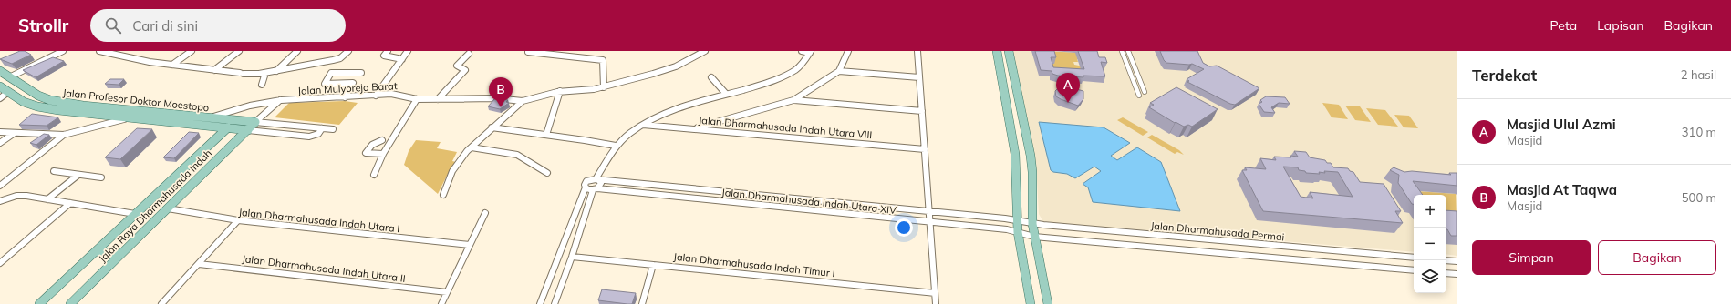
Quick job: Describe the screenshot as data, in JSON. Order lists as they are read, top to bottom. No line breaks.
{"streets":{"main road":["Jalan Profesor Doktor Moestopo","Jalan Raya Dharmahusada Indah"],"street":["Jalan Mulyorejo Barat","Jalan Dharmahusada Indah Utara VIII","Jalan Dharmahusada Indah Utara XIV","Jalan Dharmahusada Indah Utara I","Jalan Dharmahusada Permai","Jalan Dharmahusada Indah Timur I","Jalan Dharmahusada Indah Utara II"]},"crossings":[["Jalan Mulyorejo Barat","Jalan Profesor Doktor Moestopo"],["Jalan Profesor Doktor Moestopo","Jalan Raya Dharmahusada Indah"],["Jalan Dharmahusada Indah Utara XIV","Jalan Dharmahusada Permai"],["Jalan Raya Dharmahusada Indah","Jalan Dharmahusada Indah Utara I"]],"page":{"header":"Strollr","search":"Cari di sini","nav":["Peta","Lapisan","Bagikan"],"heading":["Terdekat","2 hasil"],"pins":["A","B"],"list":[{"mark":"A","name":"Masjid Ulul Azmi","note":"Masjid","value":"310 m"},{"mark":"B","name":"Masjid At Taqwa","note":"Masjid","value":"500 m"}],"map_buttons":["+","−"],"buttons":["Simpan","Bagikan"]}}
